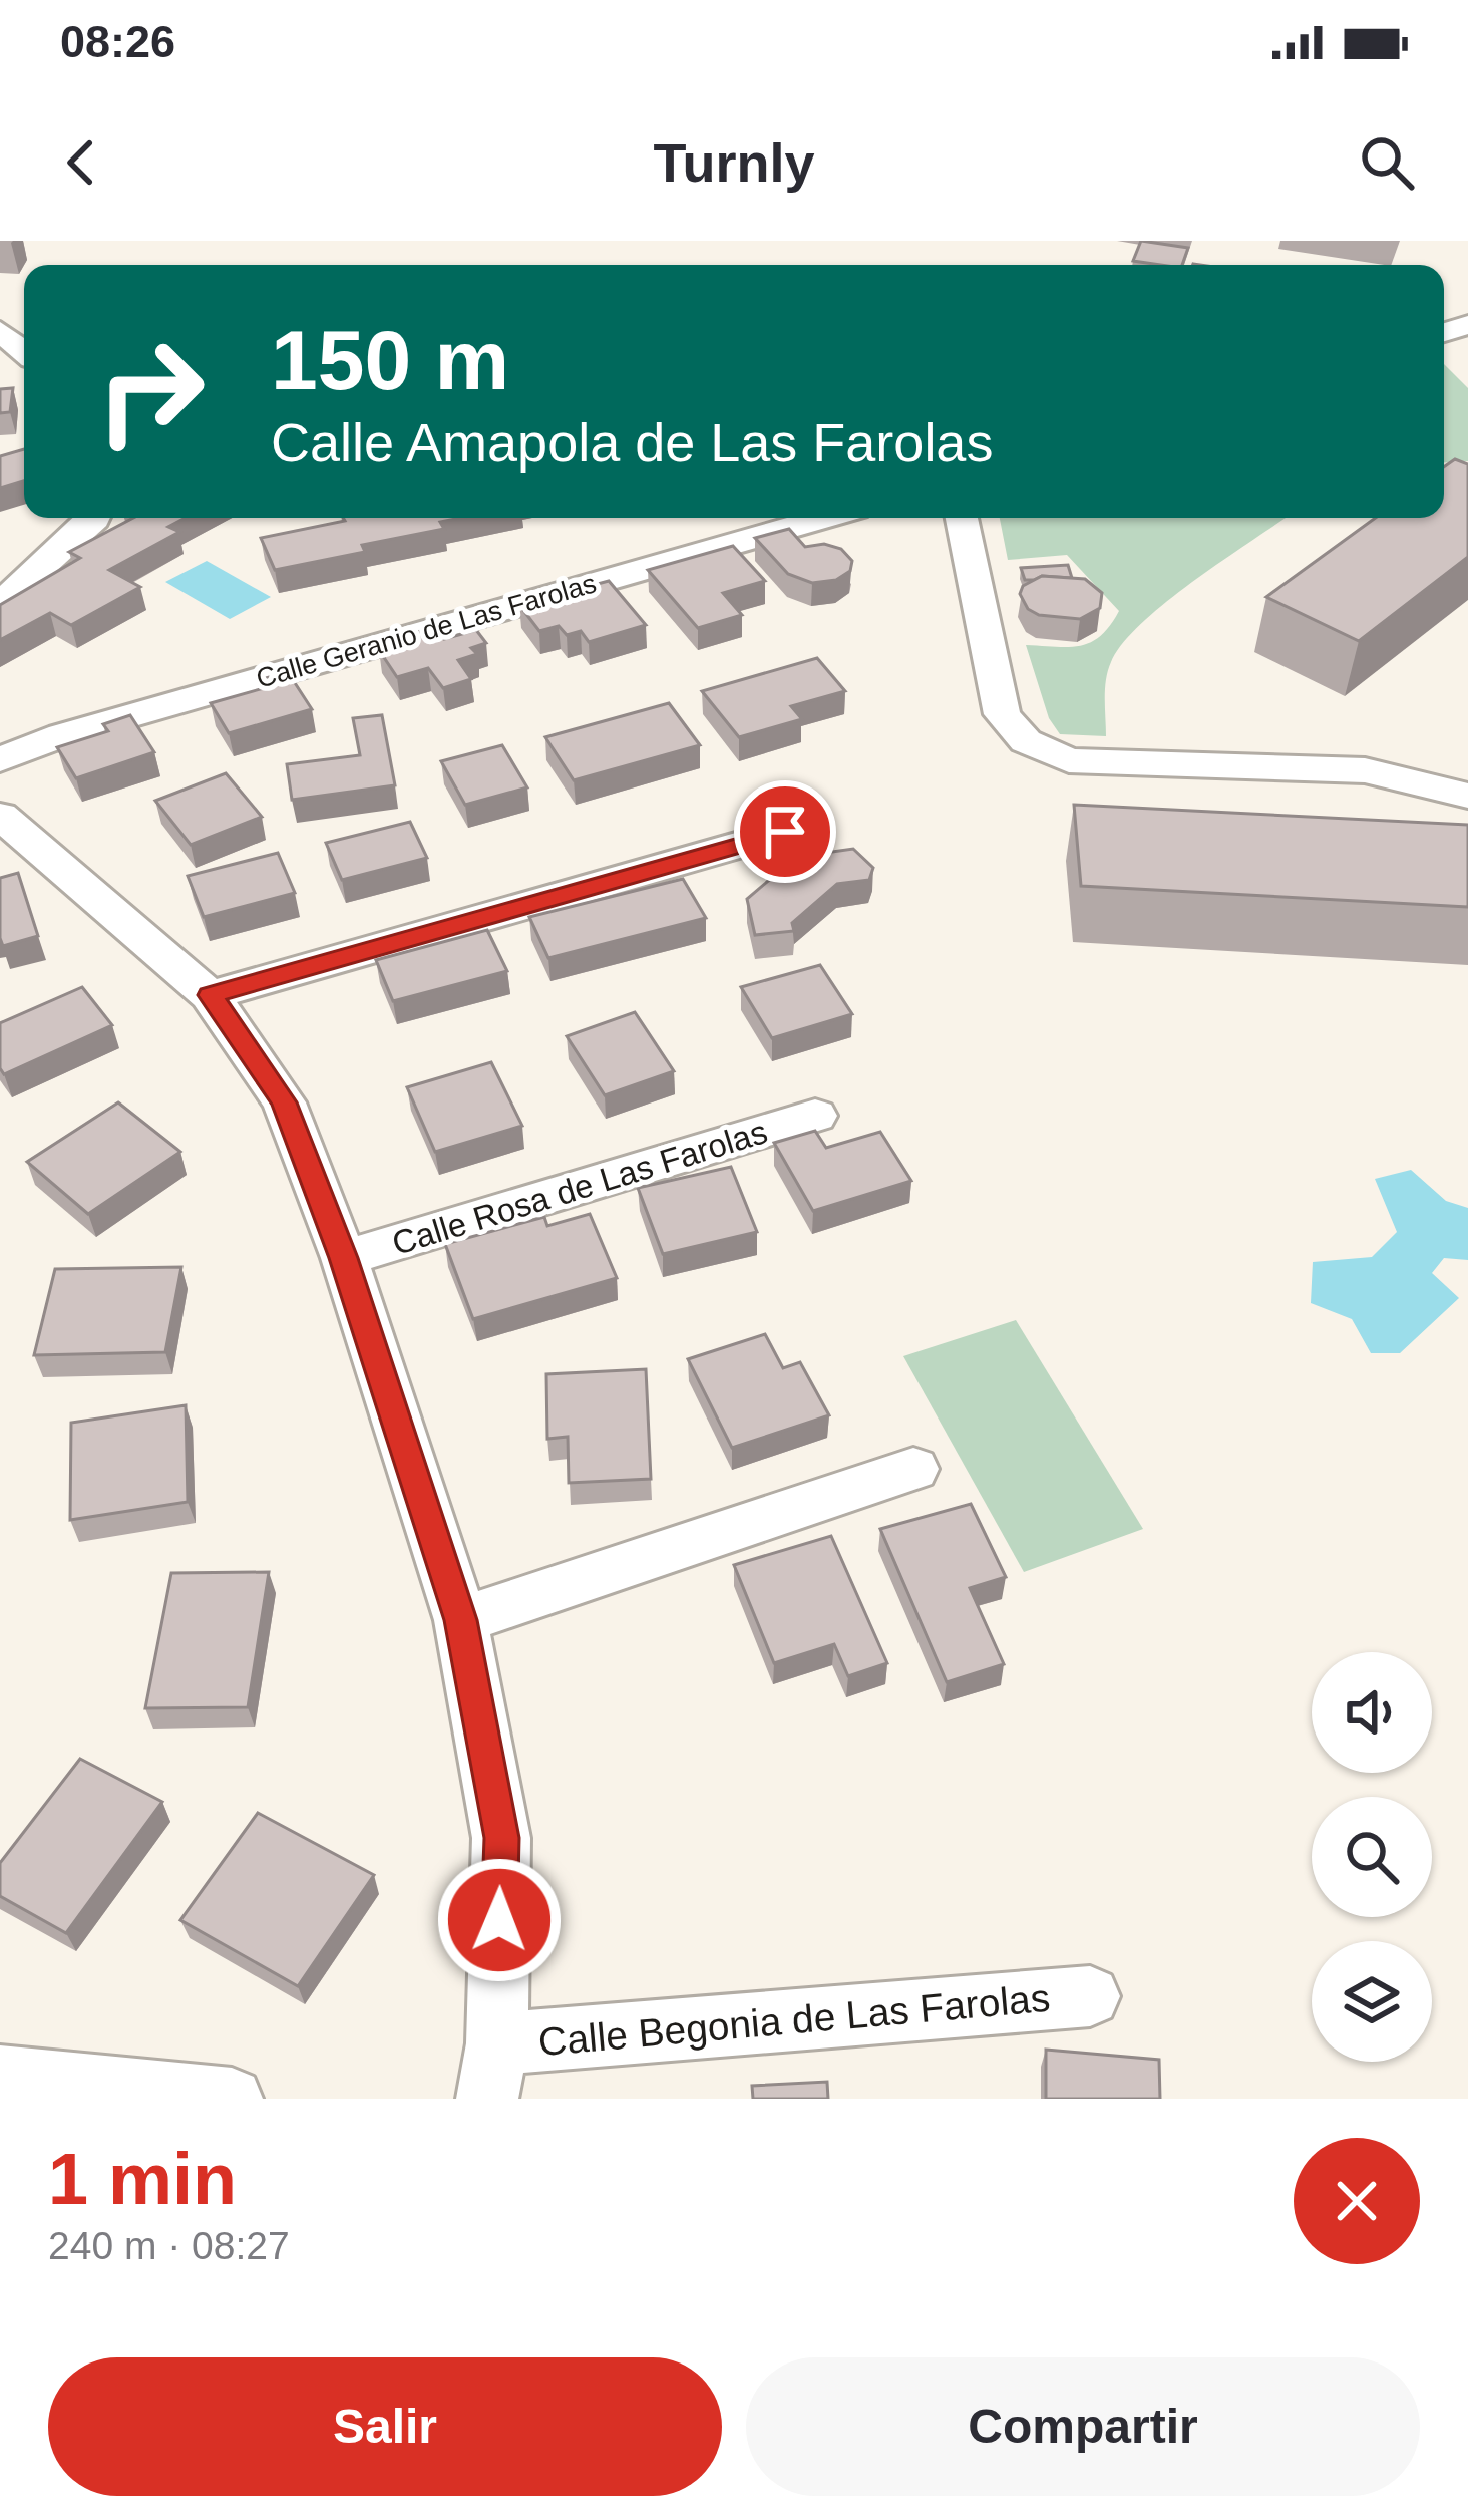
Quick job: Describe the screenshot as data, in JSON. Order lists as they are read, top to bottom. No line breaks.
{"streets":{"street":["Calle Geranio de Las Farolas","Calle Rosa de Las Farolas","Calle Begonia de Las Farolas"]},"page":{"status":"08:26","header":"Turnly","turn":["150 m","Calle Amapola de Las Farolas"],"heading":["1 min","240 m · 08:27"],"buttons":["Salir","Compartir"]}}
